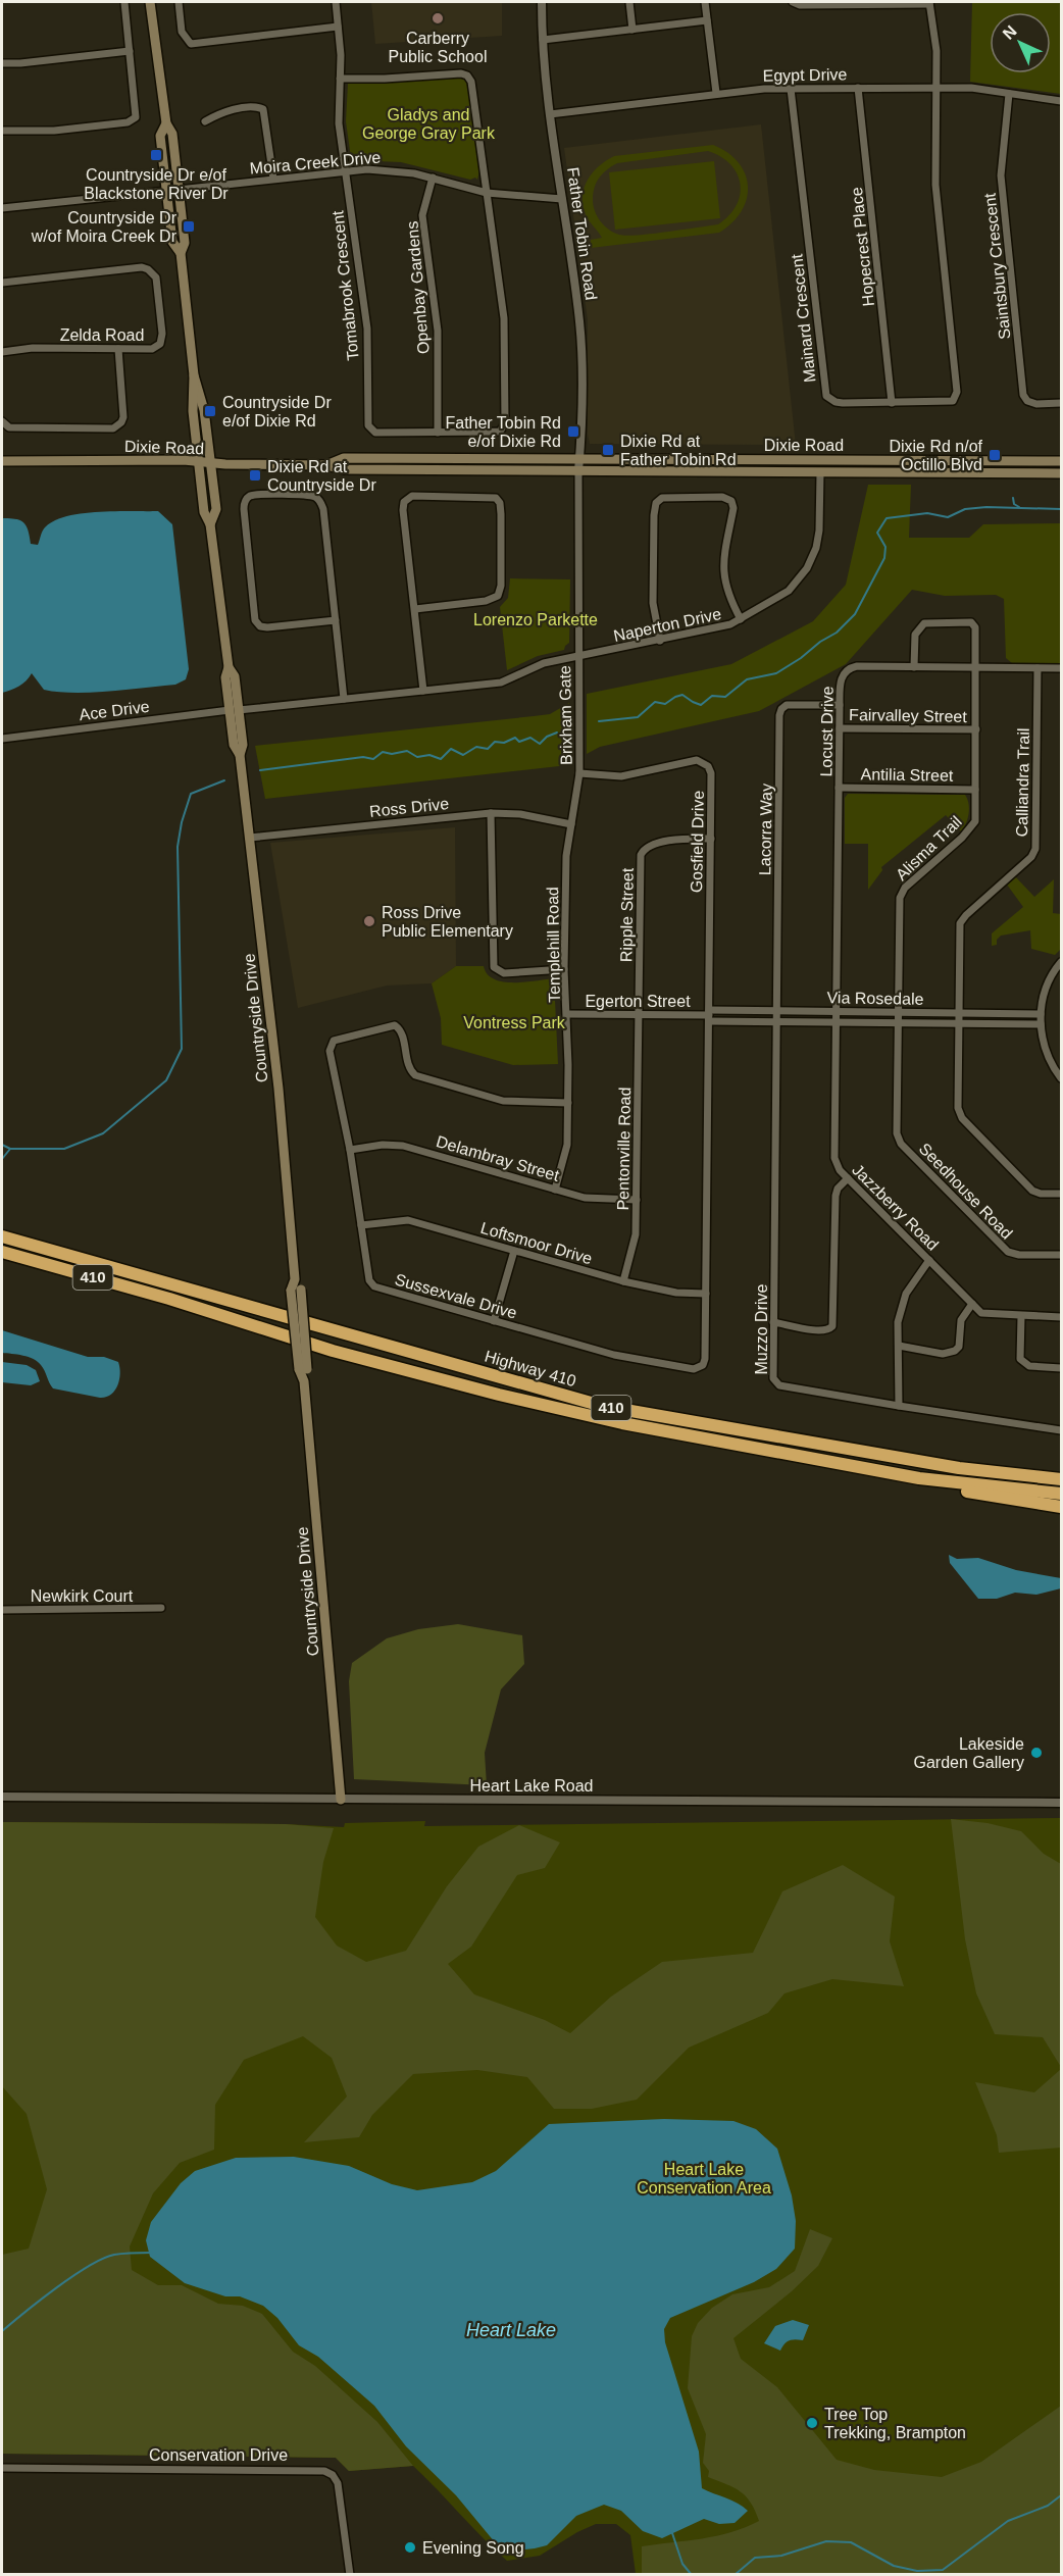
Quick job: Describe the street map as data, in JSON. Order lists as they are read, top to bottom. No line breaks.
{"streets":{"highway":["410","Highway 410"],"main road":["Dixie Road","Countryside Drive"],"street":["Egypt Drive","Moira Creek Drive","Father Tobin Road","Hopecrest Place","Saintsbury Crescent","Tomabrook Crescent","Openbay Gardens","Mainard Crescent","Zelda Road","Naperton Drive","Ace Drive","Brixham Gate","Fairvalley Street","Locust Drive","Antilia Street","Calliandra Trail","Ross Drive","Lacorra Way","Gosfield Drive","Alisma Trail","Ripple Street","Templehill Road","Via Rosedale","Egerton Street","Pentonville Road","Delambray Street","Seedhouse Road","Jazzberry Road","Loftsmoor Drive","Sussexvale Drive","Muzzo Drive","Newkirk Court","Heart Lake Road","Conservation Drive"]},"crossings":[["Egypt Drive","Father Tobin Road"],["Egypt Drive","Hopecrest Place"],["Egypt Drive","Saintsbury Crescent"],["Egypt Drive","Mainard Crescent"],["Moira Creek Drive","Father Tobin Road"],["Moira Creek Drive","Tomabrook Crescent"],["Moira Creek Drive","Openbay Gardens"],["Moira Creek Drive","Countryside Drive"],["Father Tobin Road","Dixie Road"],["Hopecrest Place","Mainard Crescent"],["Tomabrook Crescent","Openbay Gardens"],["Dixie Road","Naperton Drive"],["Dixie Road","Countryside Drive"],["Naperton Drive","Ace Drive"],["Naperton Drive","Brixham Gate"],["Naperton Drive","Countryside Drive"],["Ace Drive","Countryside Drive"],["Brixham Gate","Gosfield Drive"],["Brixham Gate","Templehill Road"],["Fairvalley Street","Locust Drive"],["Fairvalley Street","Alisma Trail"],["Locust Drive","Antilia Street"],["Locust Drive","Calliandra Trail"],["Locust Drive","Lacorra Way"],["Locust Drive","Alisma Trail"],["Locust Drive","Via Rosedale"],["Locust Drive","Jazzberry Road"],["Antilia Street","Alisma Trail"],["Calliandra Trail","Via Rosedale"],["Ross Drive","Templehill Road"],["Ross Drive","Countryside Drive"],["Lacorra Way","Via Rosedale"],["Lacorra Way","Muzzo Drive"],["Gosfield Drive","Ripple Street"],["Gosfield Drive","Templehill Road"],["Gosfield Drive","Via Rosedale"],["Gosfield Drive","Egerton Street"],["Gosfield Drive","Sussexvale Drive"],["Alisma Trail","Via Rosedale"],["Alisma Trail","Seedhouse Road"],["Ripple Street","Egerton Street"],["Ripple Street","Pentonville Road"],["Templehill Road","Egerton Street"],["Templehill Road","Delambray Street"],["Templehill Road","Sussexvale Drive"],["Via Rosedale","Egerton Street"],["Via Rosedale","Seedhouse Road"],["Via Rosedale","Jazzberry Road"],["Via Rosedale","Sussexvale Drive"],["Via Rosedale","Muzzo Drive"],["Egerton Street","Pentonville Road"],["Egerton Street","Sussexvale Drive"],["Countryside Drive","Heart Lake Road"],["Pentonville Road","Delambray Street"],["Pentonville Road","Loftsmoor Drive"],["Delambray Street","Sussexvale Drive"],["Loftsmoor Drive","Sussexvale Drive"]],"water":["Heart Lake"],"parks":["Gladys and George Gray Park","Lorenzo Parkette","Vontress Park","Heart Lake Conservation Area"],"places":{"other":["Carberry Public School","Ross Drive Public Elementary","Lakeside Garden Gallery","Tree Top Trekking, Brampton","Evening Song"],"transit":["Countryside Dr e/of Blackstone River Dr","Countryside Dr w/of Moira Creek Dr","Countryside Dr e/of Dixie Rd","Father Tobin Rd e/of Dixie Rd","Dixie Rd at Father Tobin Rd","Dixie Rd n/of Octillo Blvd","Dixie Rd at Countryside Dr"]},"north":"top left"}
